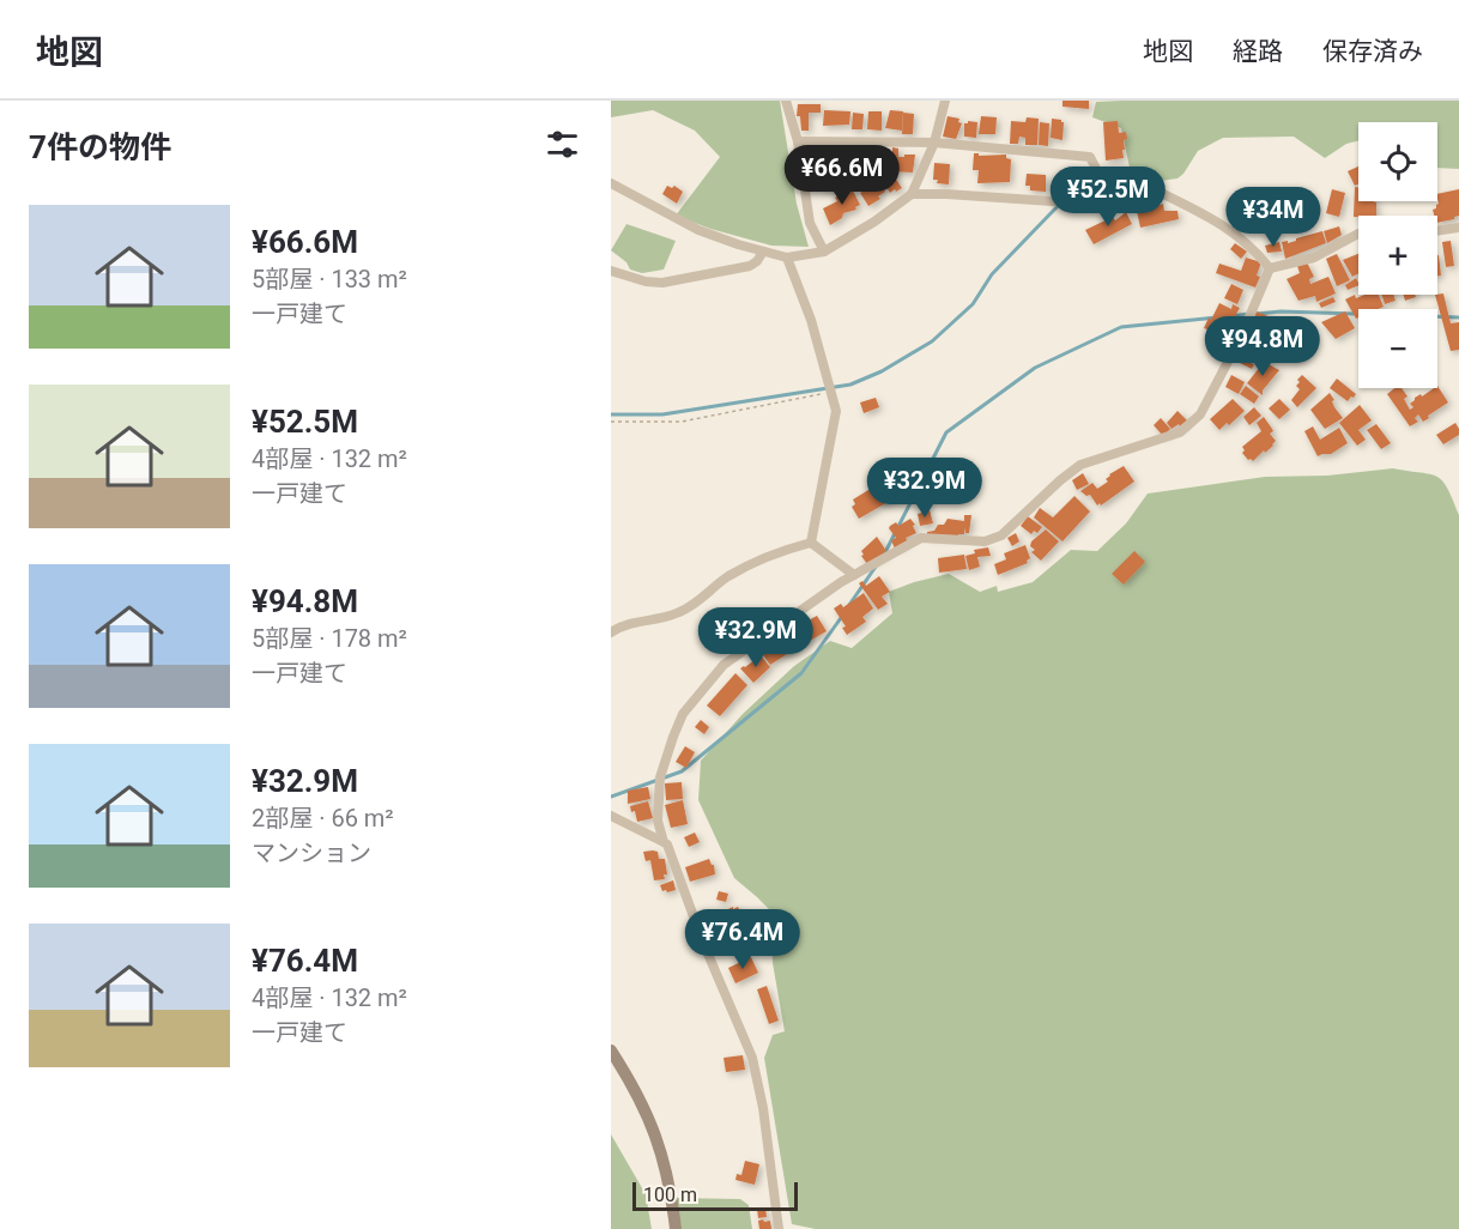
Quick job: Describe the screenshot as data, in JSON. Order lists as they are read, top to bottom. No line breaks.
{"scale_bar":"100 m","page":{"header":"地図","nav":["地図","経路","保存済み"],"heading":"7件の物件","map_buttons":["+","−"],"price":["¥66.6M","¥52.5M","¥34M","¥94.8M","¥32.9M","¥32.9M","¥76.4M"],"list":[{"name":"¥66.6M","note":"5部屋 · 133 m² · 一戸建て"},{"name":"¥52.5M","note":"4部屋 · 132 m² · 一戸建て"},{"name":"¥94.8M","note":"5部屋 · 178 m² · 一戸建て"},{"name":"¥32.9M","note":"2部屋 · 66 m² · マンション"},{"name":"¥76.4M","note":"4部屋 · 132 m² · 一戸建て"}],"scale":"100 m"}}
